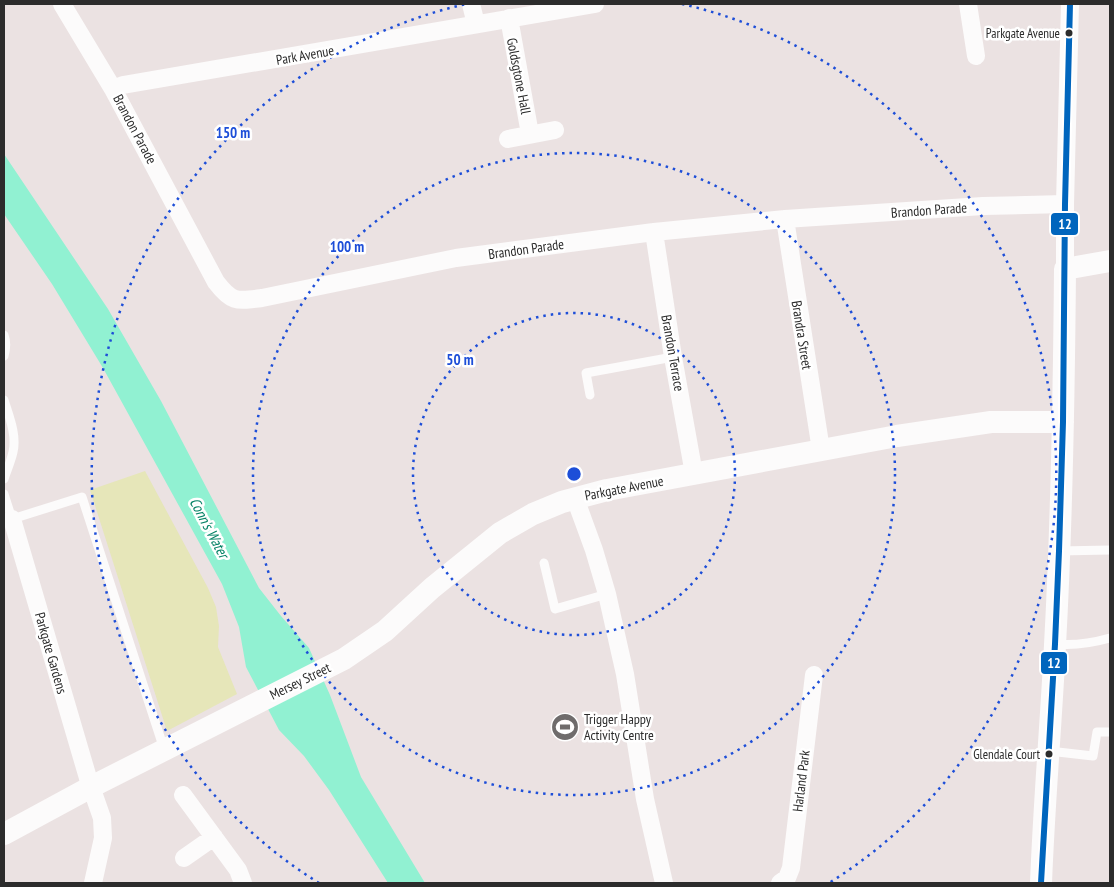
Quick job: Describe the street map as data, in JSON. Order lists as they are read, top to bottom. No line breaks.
{"streets":{"street":["Park Avenue","Goldsgtone Hall","Brandon Parade","Brandra Street","Brandon Terrace","Parkgate Avenue","Parkgate Gardens","Mersey Street","Harland Park"]},"crossings":[["Park Avenue","Goldsgtone Hall"],["Park Avenue","Brandon Parade"],["Brandon Parade","Brandra Street"],["Brandon Parade","Brandon Terrace"],["Brandra Street","Parkgate Avenue"],["Brandon Terrace","Parkgate Avenue"],["Parkgate Avenue","Mersey Street"],["Parkgate Gardens","Mersey Street"]],"water":["Conn's Water"],"places":{"other":["Parkgate Avenue","Glendale Court"],"sports":["Trigger Happy Activity Centre"]},"lines":["transit line 12"],"rings":["150 m","100 m","50 m"]}
